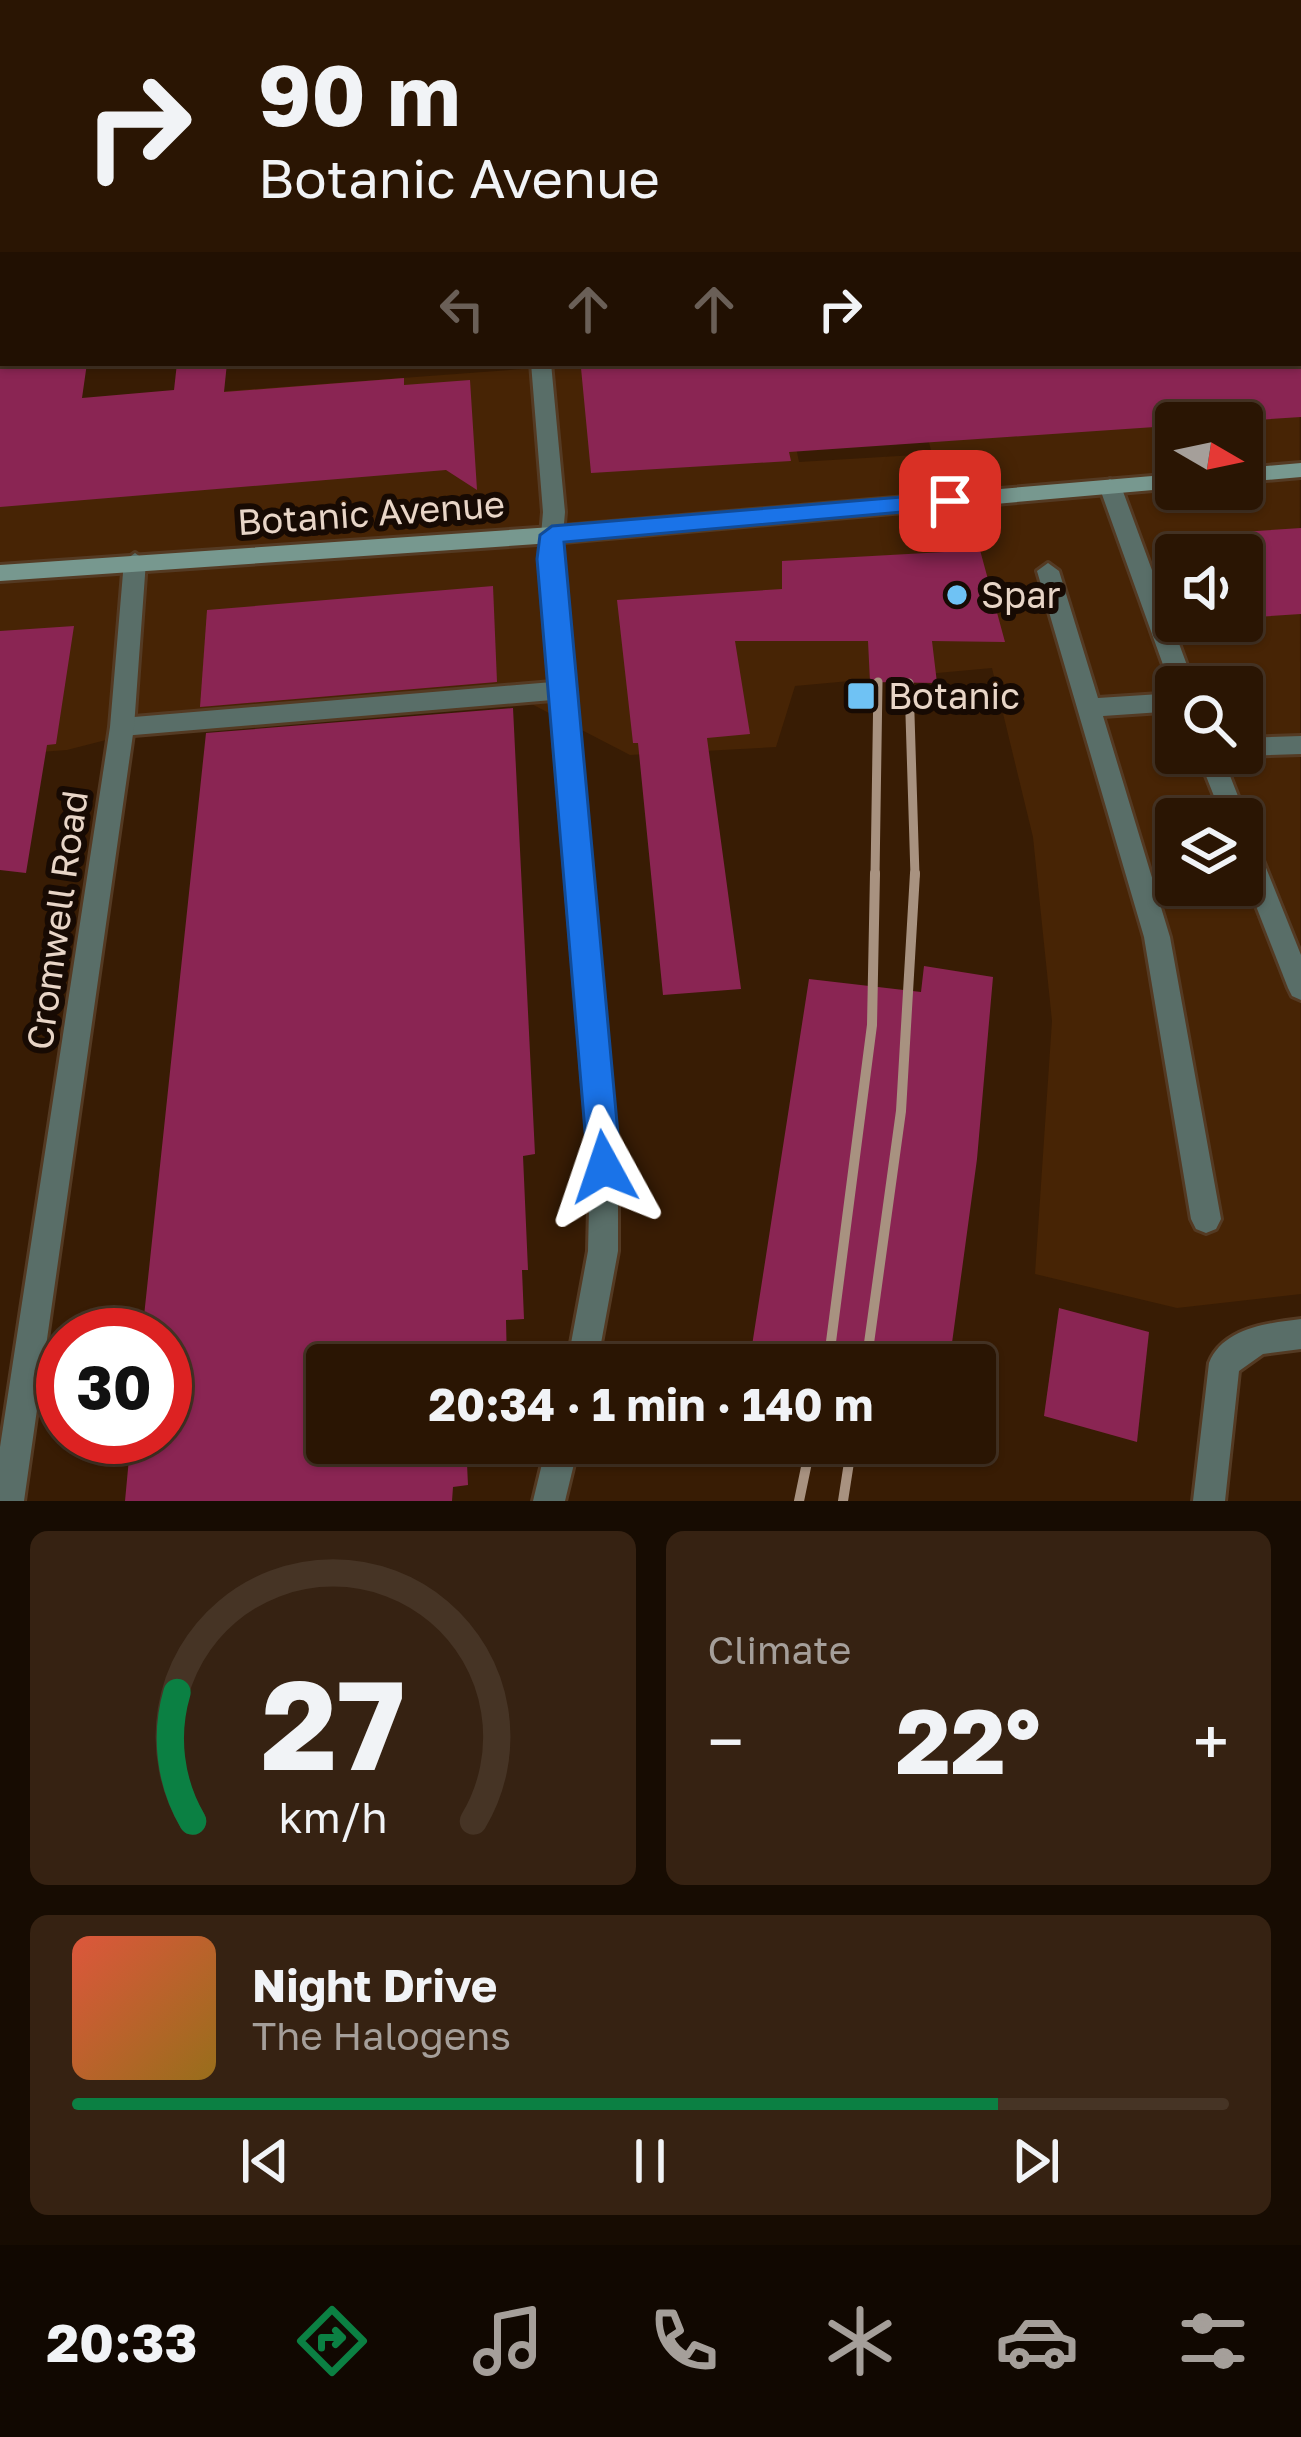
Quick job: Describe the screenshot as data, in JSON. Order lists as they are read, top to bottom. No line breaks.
{"streets":{"street":["Botanic Avenue","Cromwell Road"]},"crossings":[["Botanic Avenue","Cromwell Road"]],"places":{"other":["Spar"],"transit":["Botanic"]},"north":"right","page":{"turn":["90 m","Botanic Avenue"],"limit":"30","trip":"20:34 · 1 min · 140 m","tile":"Climate","heat":["−","22°","+"],"song":["Night Drive","The Halogens"],"tabs":"20:33","gauge":["27","km/h"]}}
